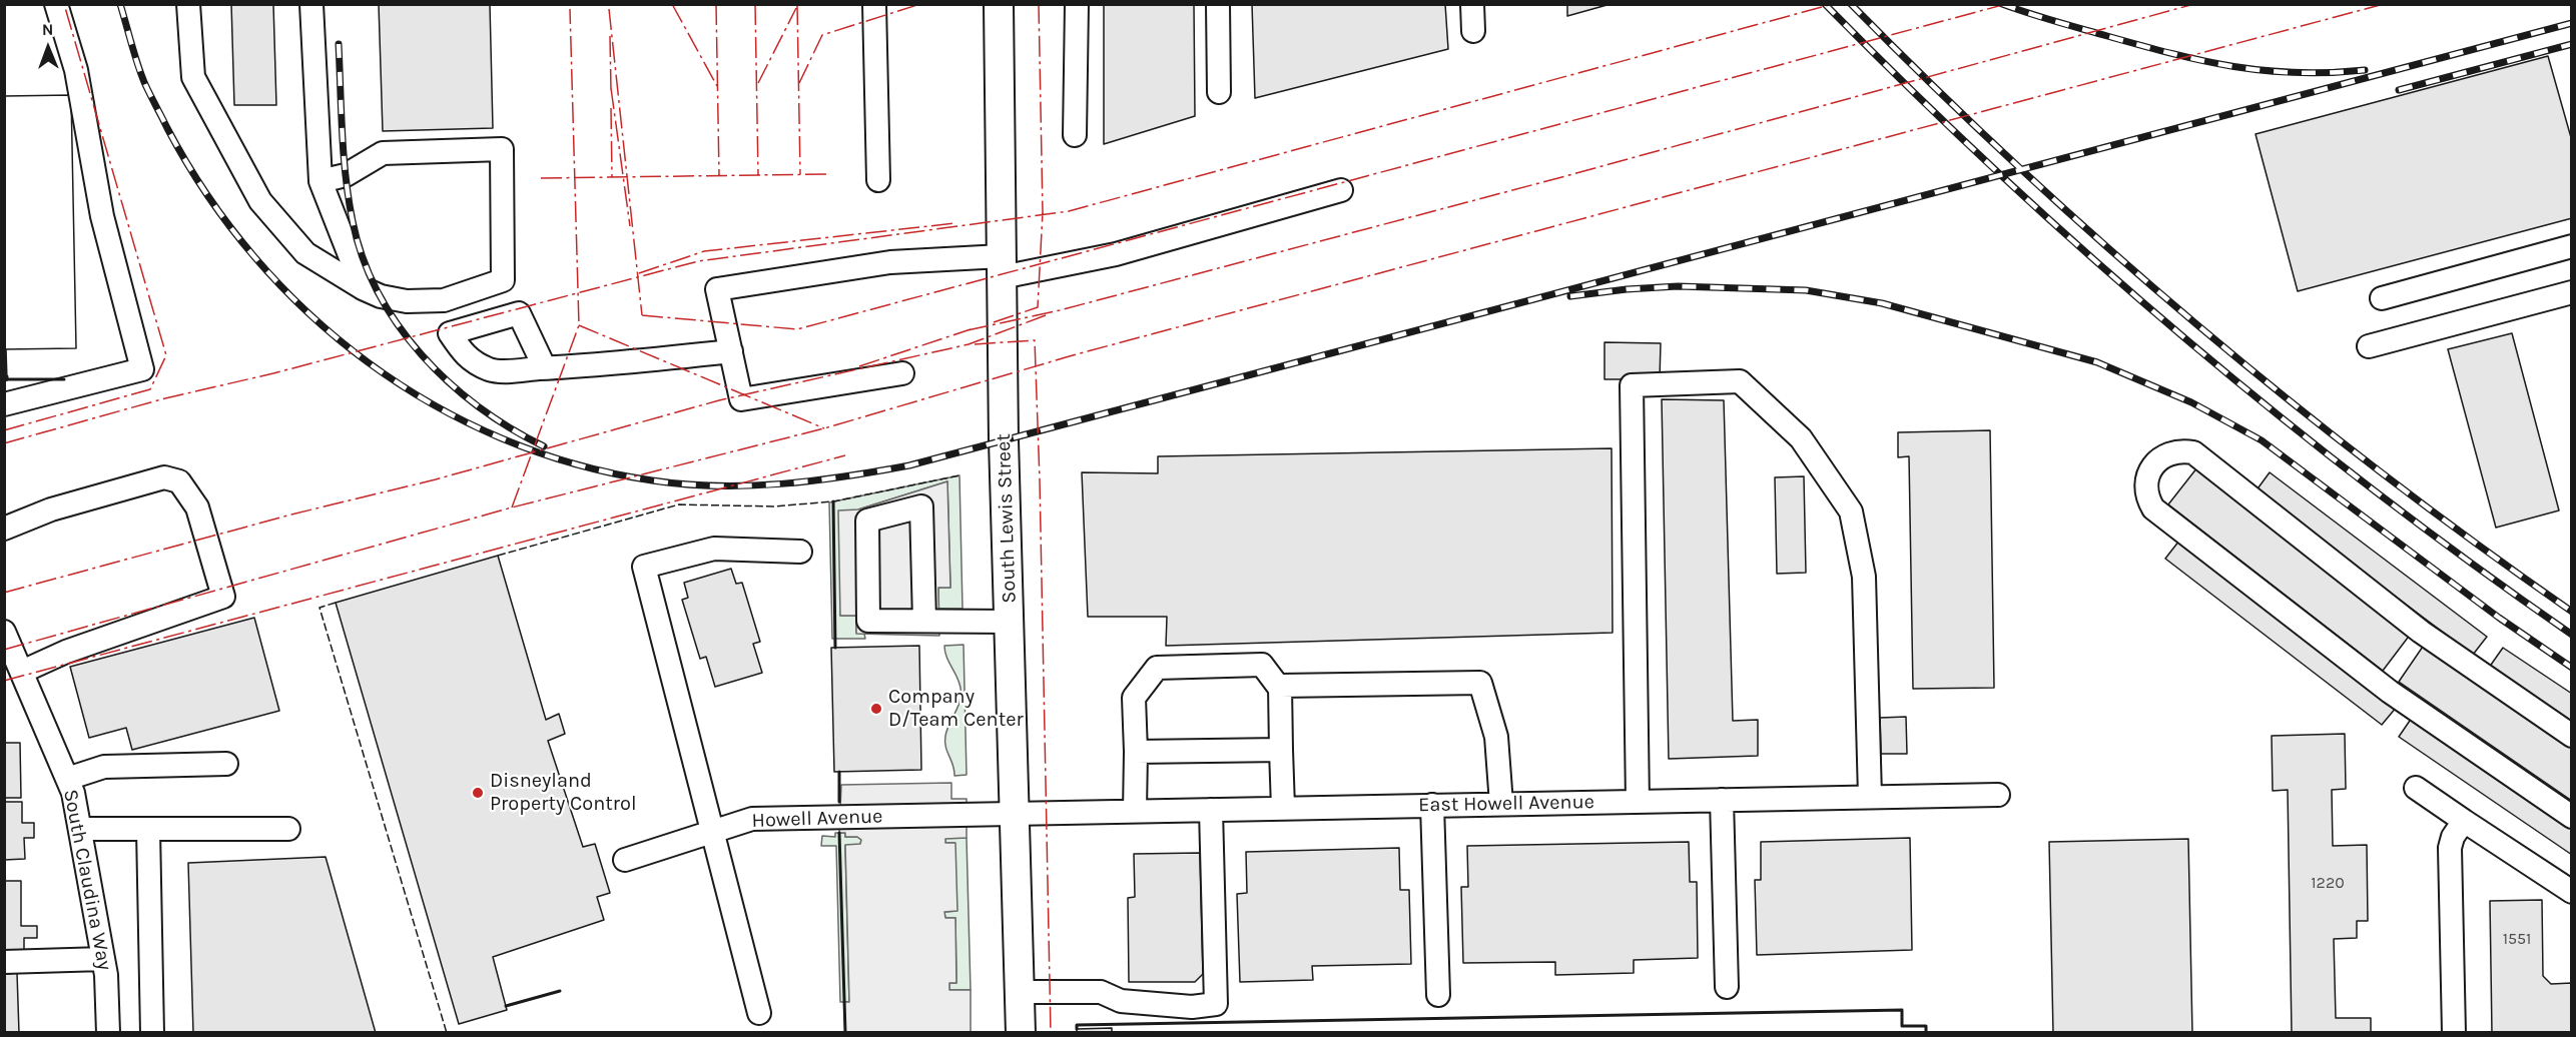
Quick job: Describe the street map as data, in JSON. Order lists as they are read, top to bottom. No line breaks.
{"streets":{"main road":["South Lewis Street"],"street":["East Howell Avenue","Howell Avenue","South Claudina Way"]},"crossings":[["South Lewis Street","East Howell Avenue"],["South Lewis Street","Howell Avenue"],["East Howell Avenue","Howell Avenue"]],"places":["Company D/Team Center","Disneyland Property Control"],"house_numbers":["1220","1551"],"north":"top"}
